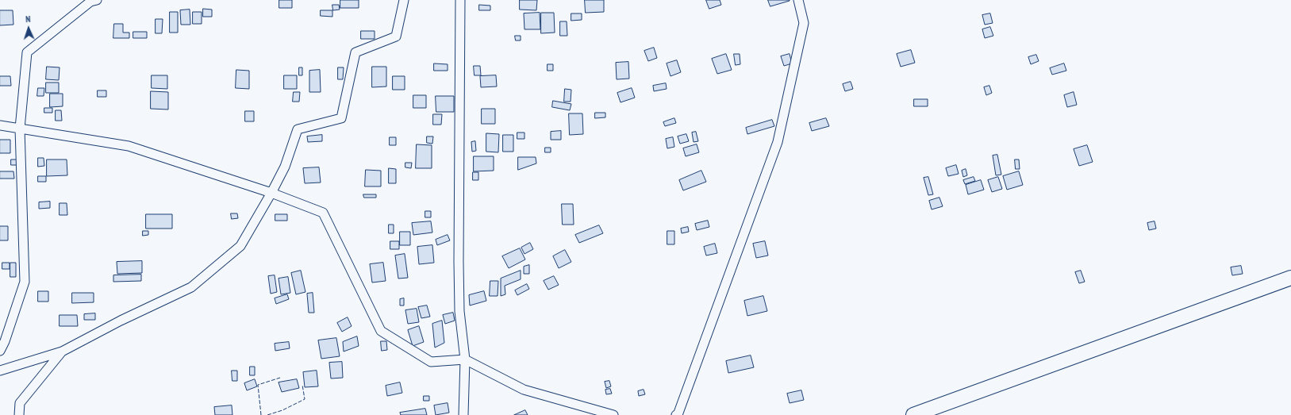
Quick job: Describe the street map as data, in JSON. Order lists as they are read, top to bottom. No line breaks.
{"north":"top"}
